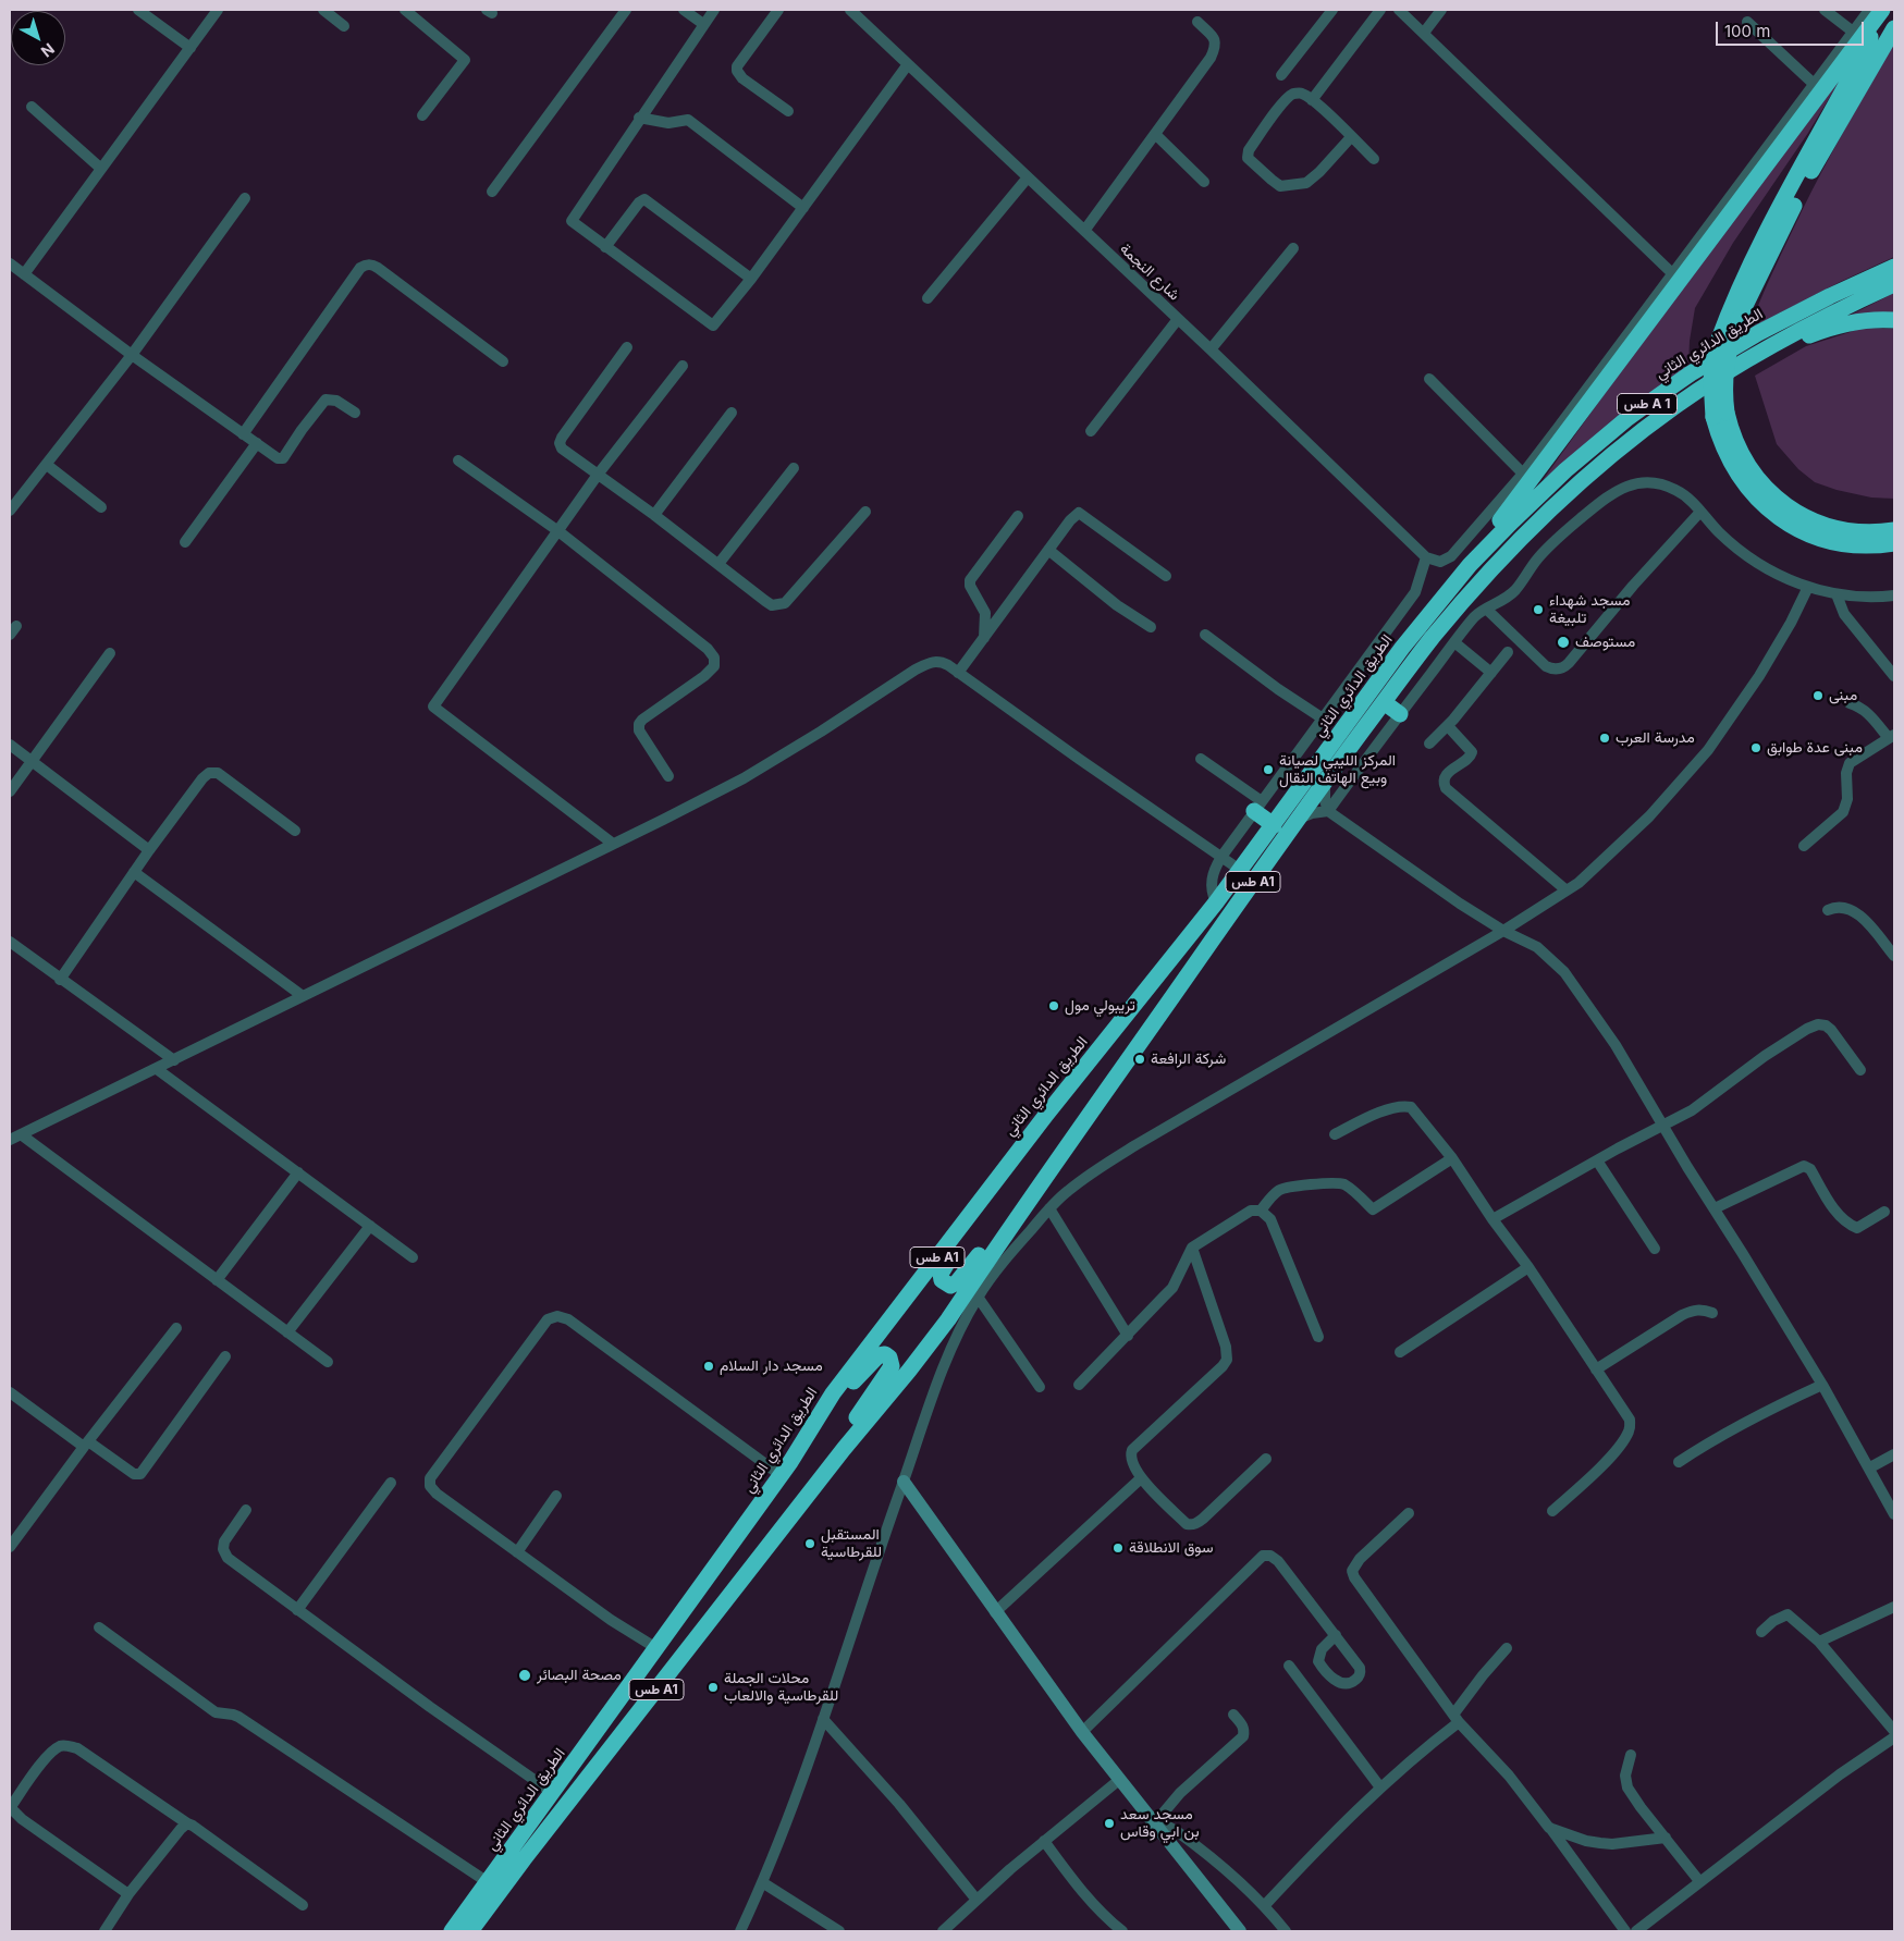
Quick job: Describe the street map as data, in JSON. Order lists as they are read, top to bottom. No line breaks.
{"streets":{"highway":["الطريق الدائري الثاني","طس A 1","طس A1"],"street":["شارع النجمة"]},"places":["مسجد شهداء تلبيغة","مستوصف","مبنى","مدرسة العرب","مبنى عدة طوابق","المركز الليبي لصيانة وبيع الهاتف النقال","تريبولي مول","شركة الرافعة","مسجد دار السلام","المستقبل للقرطاسية","سوق الانطلاقة","مصحة البصائر","محلات الجملة للقرطاسية والالعاب","مسجد سعد بن ابي وقاس"],"scale_bar":"100 m","north":"bottom right"}
